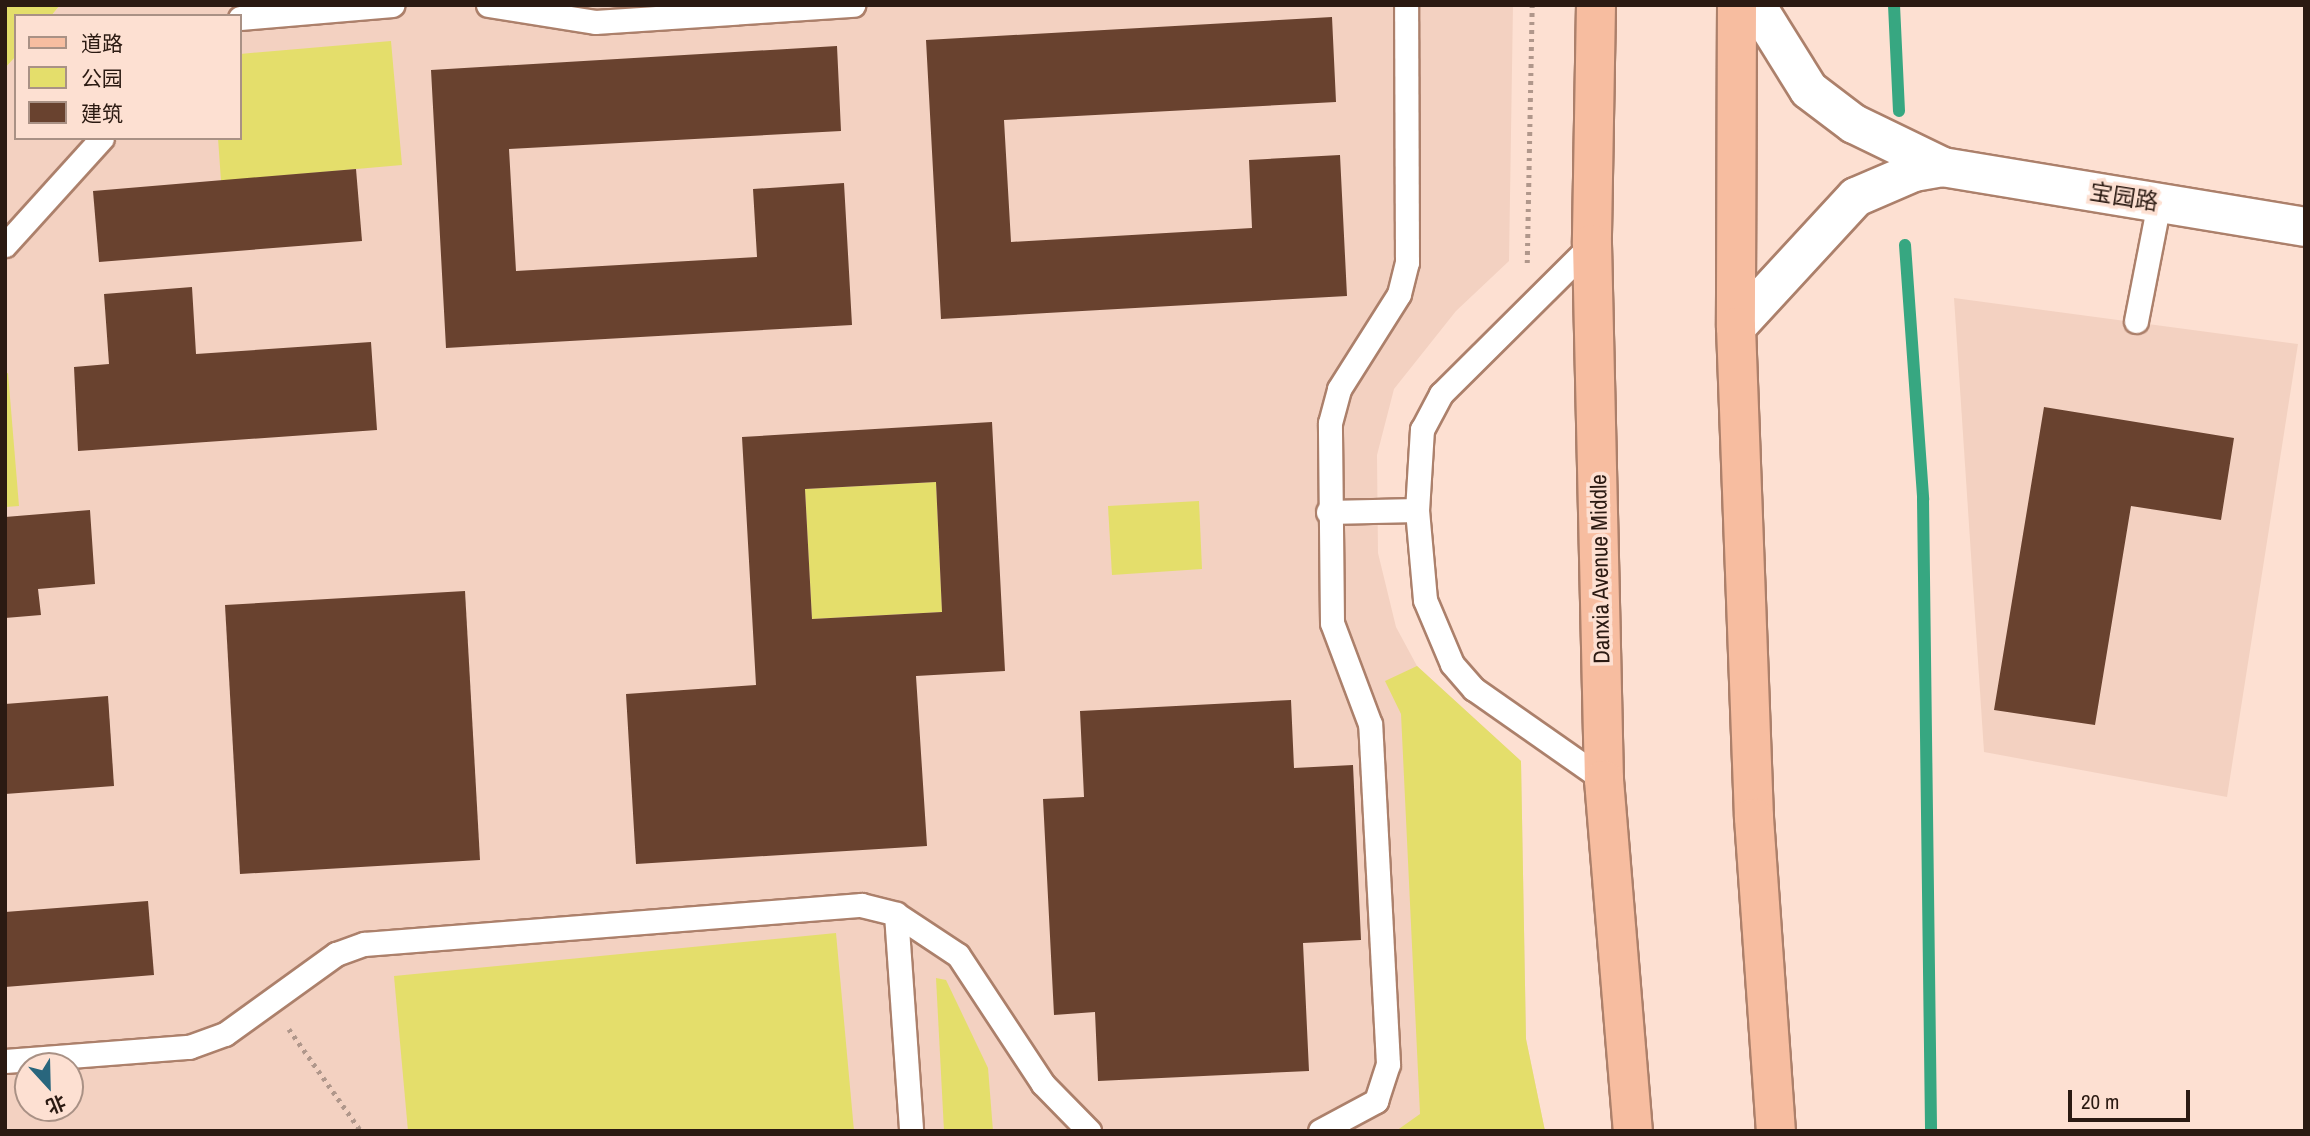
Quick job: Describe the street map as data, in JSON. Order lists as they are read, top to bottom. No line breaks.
{"streets":{"main road":["Danxia Avenue Middle"],"street":["宝园路"]},"legend":["道路","公园","建筑"],"scale_bar":"20 m","north":"bottom"}
